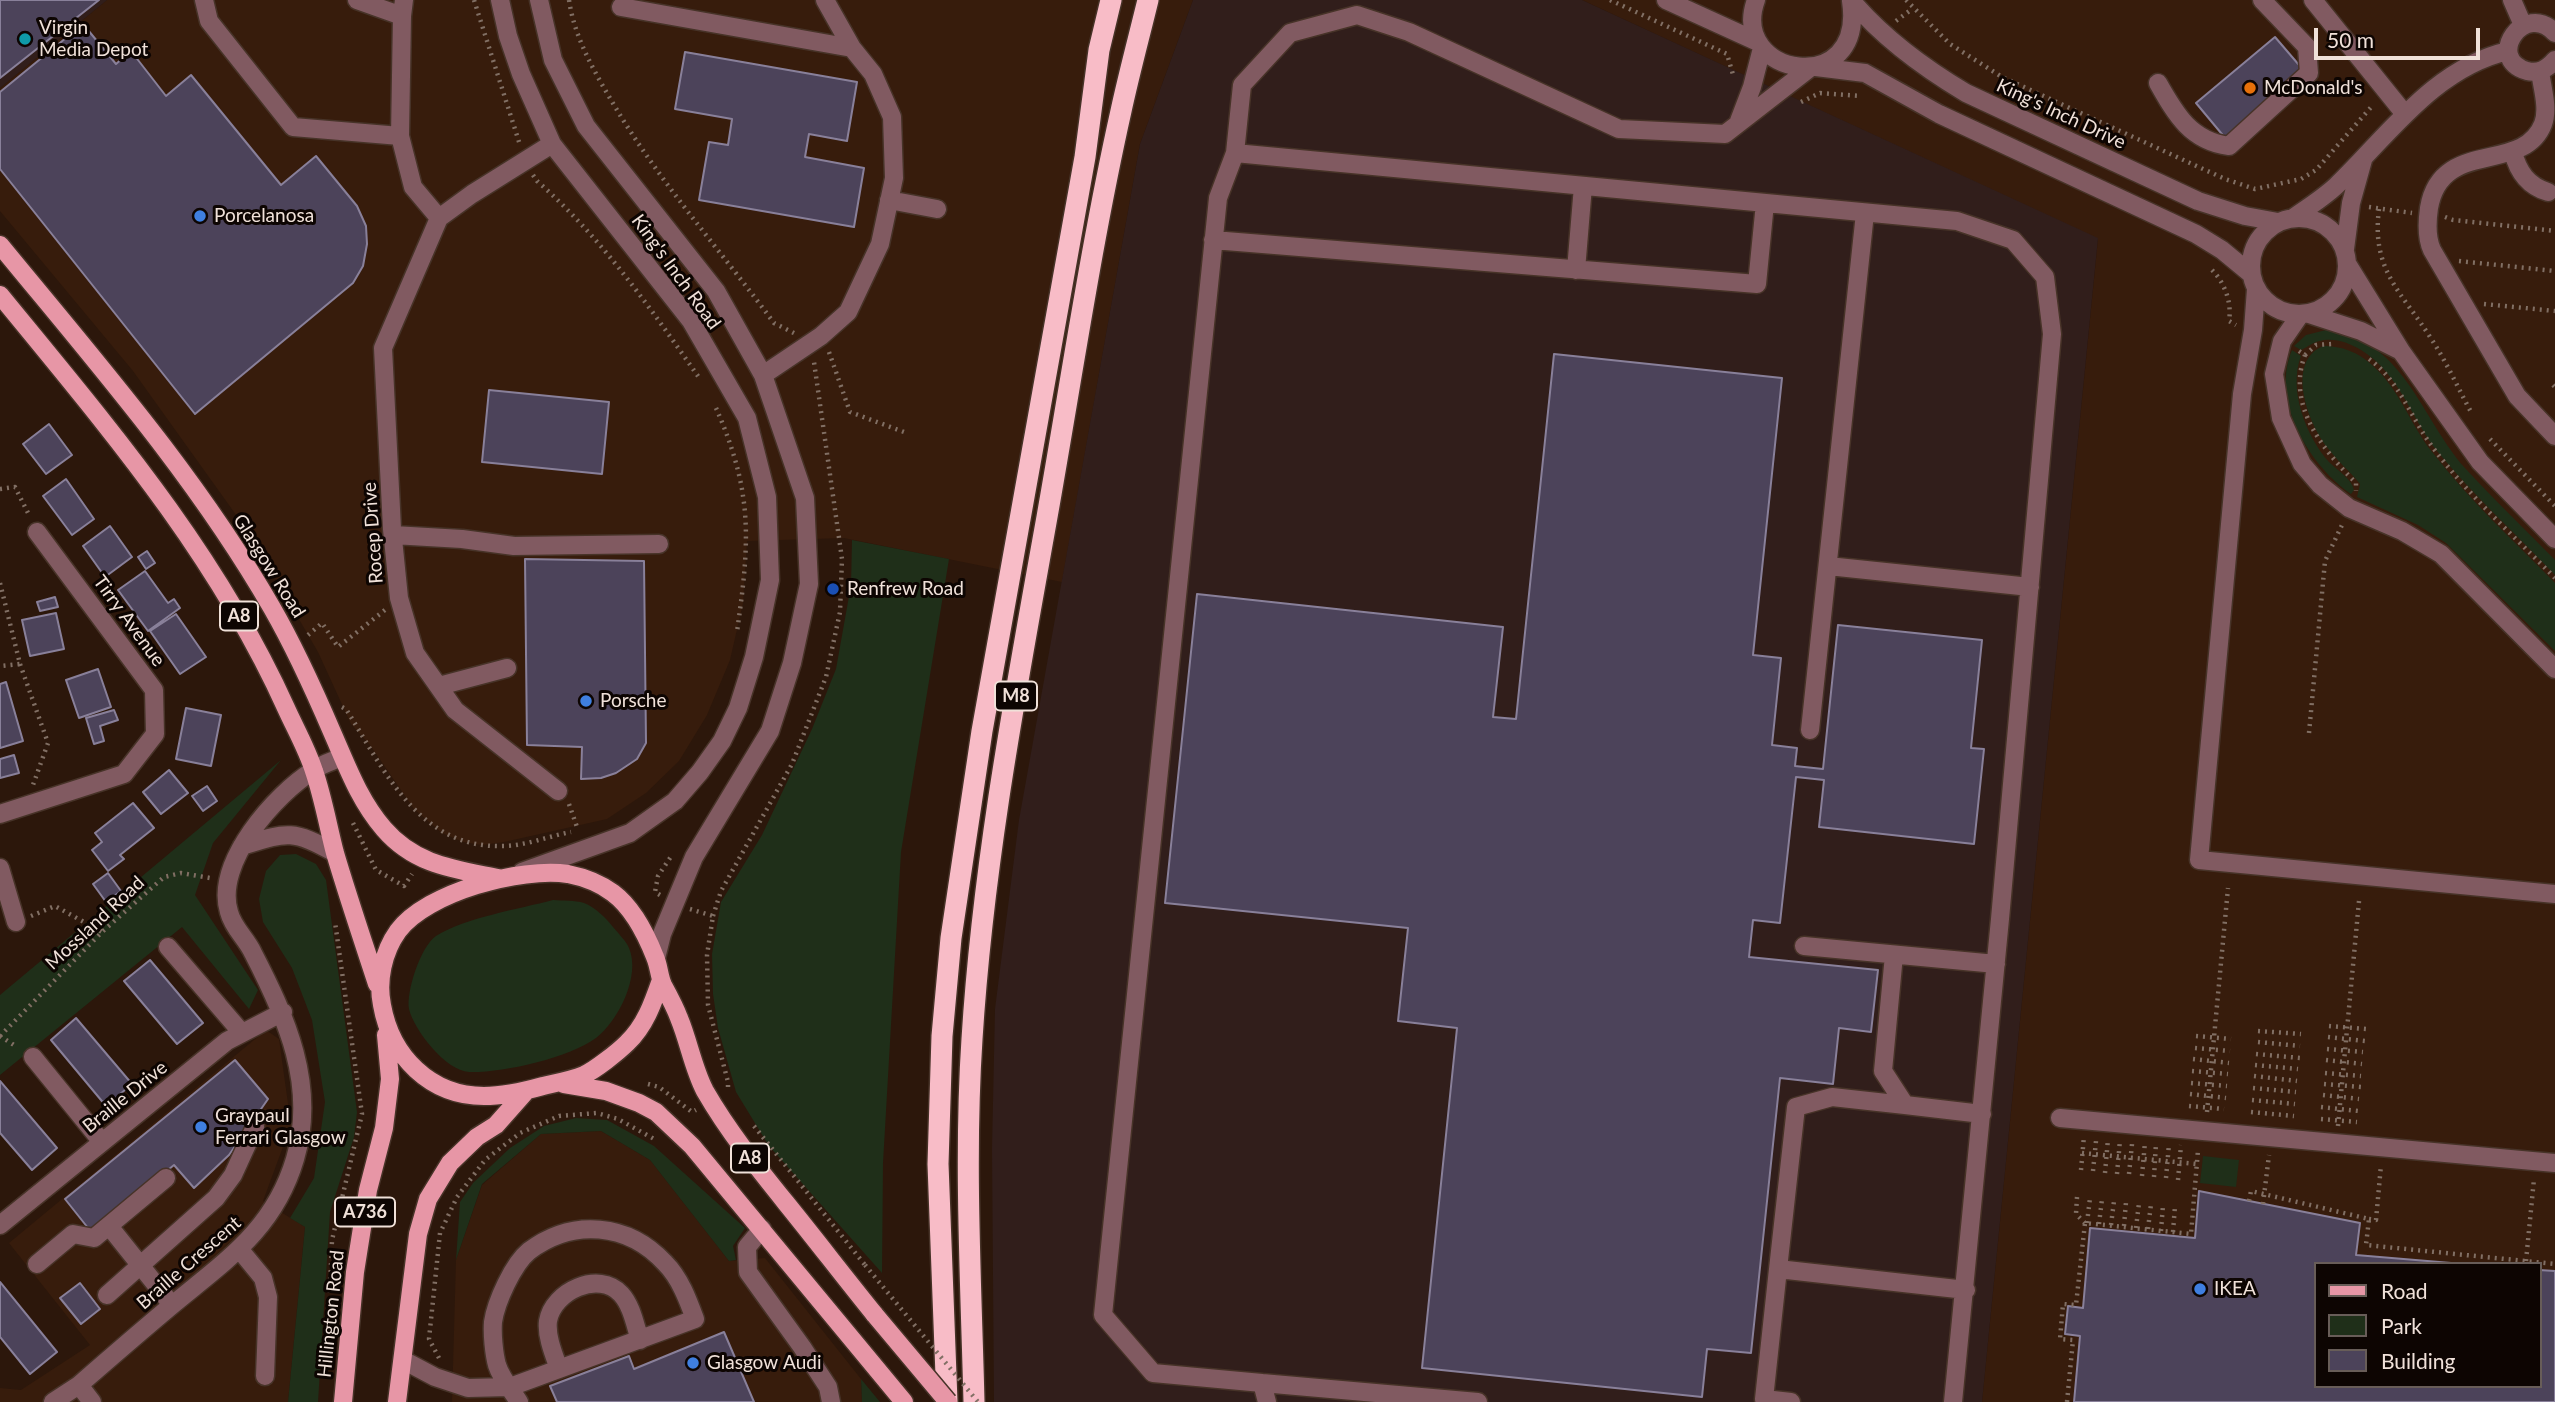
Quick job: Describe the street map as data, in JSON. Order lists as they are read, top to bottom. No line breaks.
{"streets":{"highway":["M8"],"main road":["Glasgow Road","A8","A736","Hillington Road"],"street":["King's Inch Drive","King's Inch Road","Rocep Drive","Tirry Avenue","Braille Drive","Braille Crescent"],"path":["Mossland Road"]},"crossings":[["King's Inch Road","Glasgow Road"],["Glasgow Road","Braille Crescent"],["A8","M8"],["A8","Braille Crescent"],["Mossland Road","Braille Crescent"],["Braille Drive","Braille Crescent"]],"places":["Virgin Media Depot","McDonald's","Porcelanosa","Renfrew Road","Porsche","Graypaul Ferrari Glasgow","IKEA","Glasgow Audi"],"legend":["Road","Park","Building"],"scale_bar":"50 m"}
